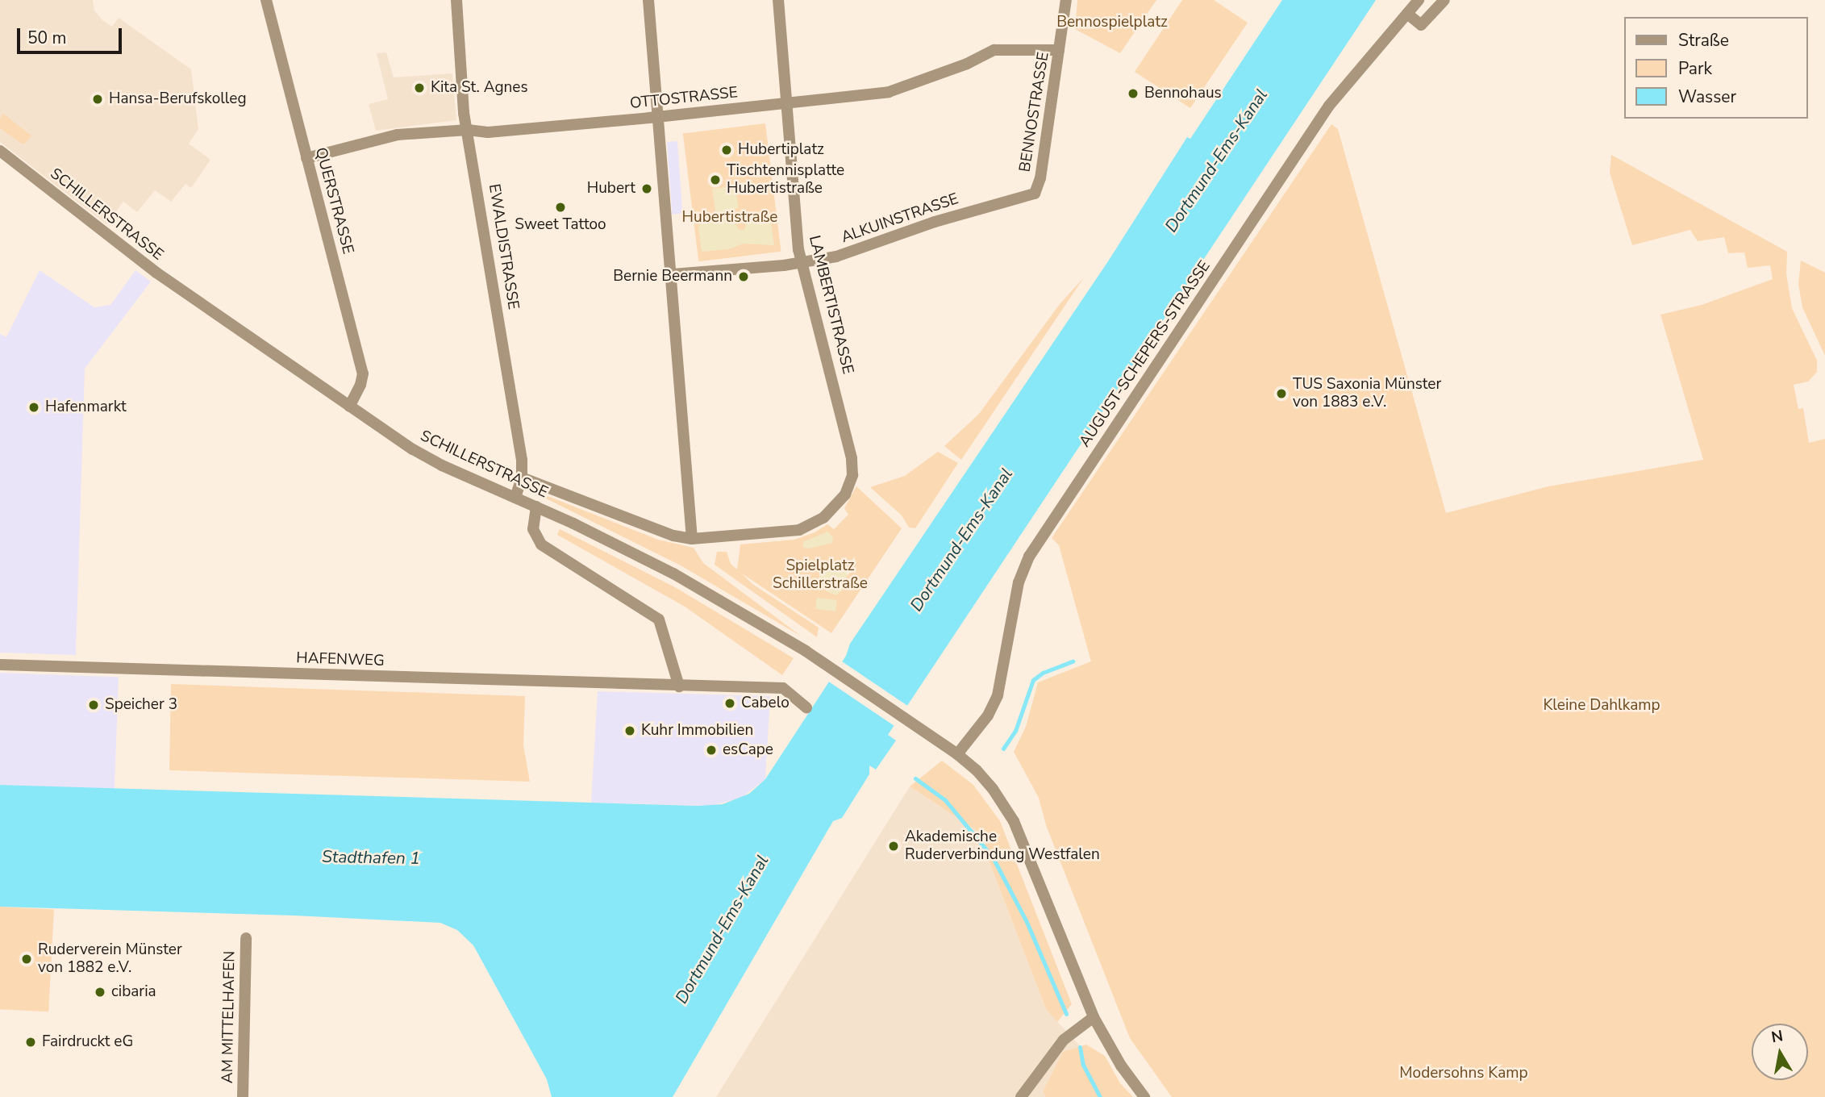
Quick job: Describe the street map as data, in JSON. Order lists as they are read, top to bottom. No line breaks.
{"streets":{"street":["OTTOSTRASSE","BENNOSTRASSE","QUERSTRASSE","SCHILLERSTRASSE","ALKUINSTRASSE","EWALDISTRASSE","LAMBERTISTRASSE","AUGUST-SCHEPERS-STRASSE","HAFENWEG","AM MITTELHAFEN"]},"crossings":[["OTTOSTRASSE","BENNOSTRASSE"],["OTTOSTRASSE","QUERSTRASSE"],["OTTOSTRASSE","EWALDISTRASSE"],["OTTOSTRASSE","LAMBERTISTRASSE"],["BENNOSTRASSE","ALKUINSTRASSE"],["QUERSTRASSE","SCHILLERSTRASSE"],["SCHILLERSTRASSE","EWALDISTRASSE"],["SCHILLERSTRASSE","LAMBERTISTRASSE"],["SCHILLERSTRASSE","AUGUST-SCHEPERS-STRASSE"],["ALKUINSTRASSE","LAMBERTISTRASSE"]],"water":["Dortmund-Ems-Kanal","Stadthafen 1"],"parks":["Bennospielplatz","Hubertistraße","Spielplatz Schillerstraße","Kleine Dahlkamp","Modersohns Kamp"],"places":["Kita St. Agnes","Bennohaus","Hansa-Berufskolleg","Hubertiplatz","Tischtennisplatte Hubertistraße","Hubert","Sweet Tattoo","Bernie Beermann","TUS Saxonia Münster von 1883 e.V.","Hafenmarkt","Cabelo","Speicher 3","Kuhr Immobilien","esCape","Akademische Ruderverbindung Westfalen","Ruderverein Münster von 1882 e.V.","cibaria","Fairdruckt eG"],"legend":["Straße","Park","Wasser"],"scale_bar":"50 m","north":"top"}
